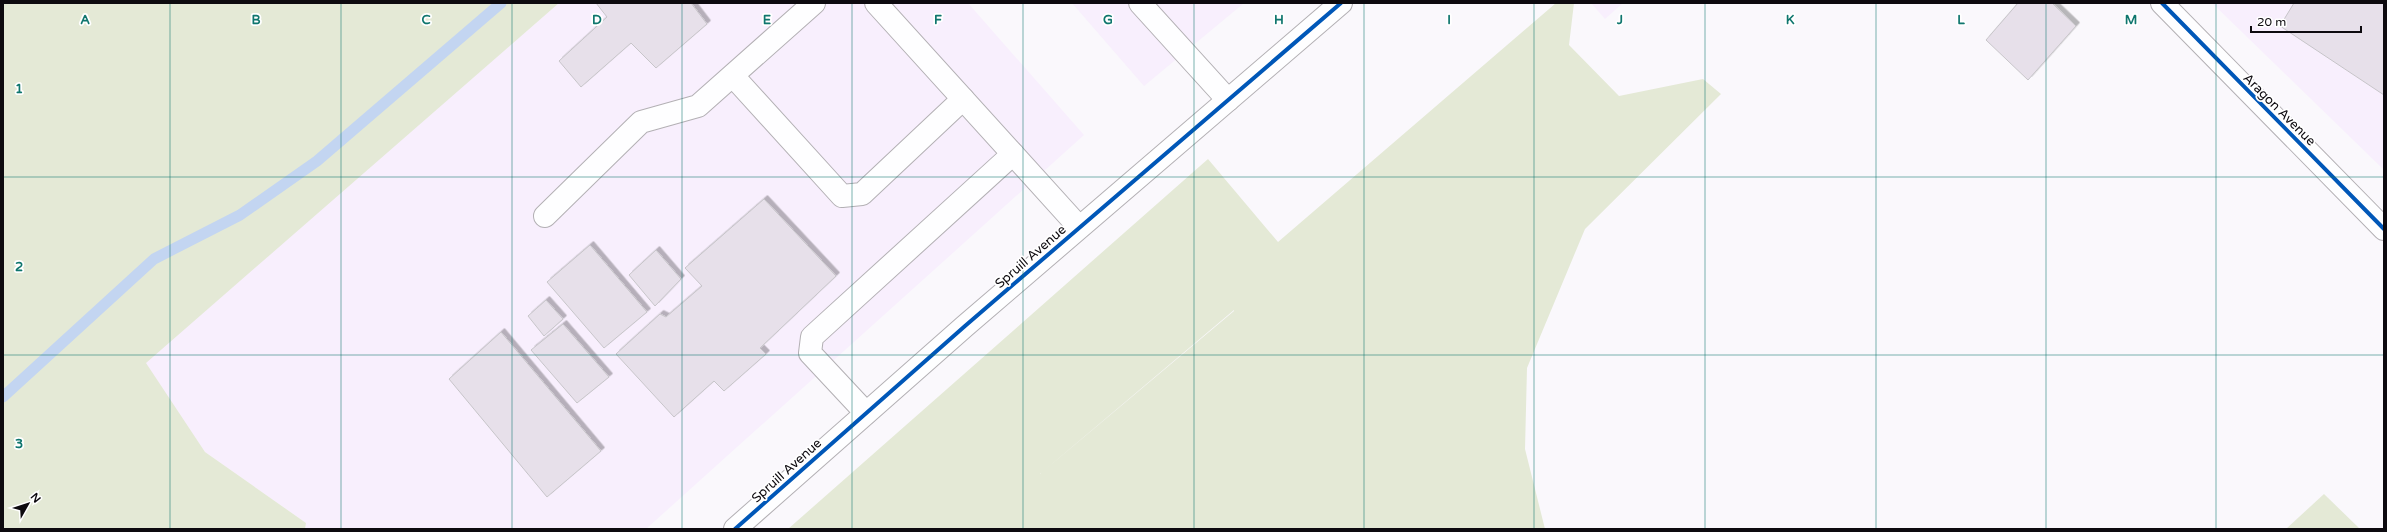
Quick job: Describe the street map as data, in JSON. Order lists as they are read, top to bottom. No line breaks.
{"streets":{"street":["Aragon Avenue","Spruill Avenue"]},"scale_bar":"20 m","north":"top right","grid":{"columns":["A","B","C","D","E","F","G","H","I","J","K","L","M"],"rows":["1","2","3"]}}
